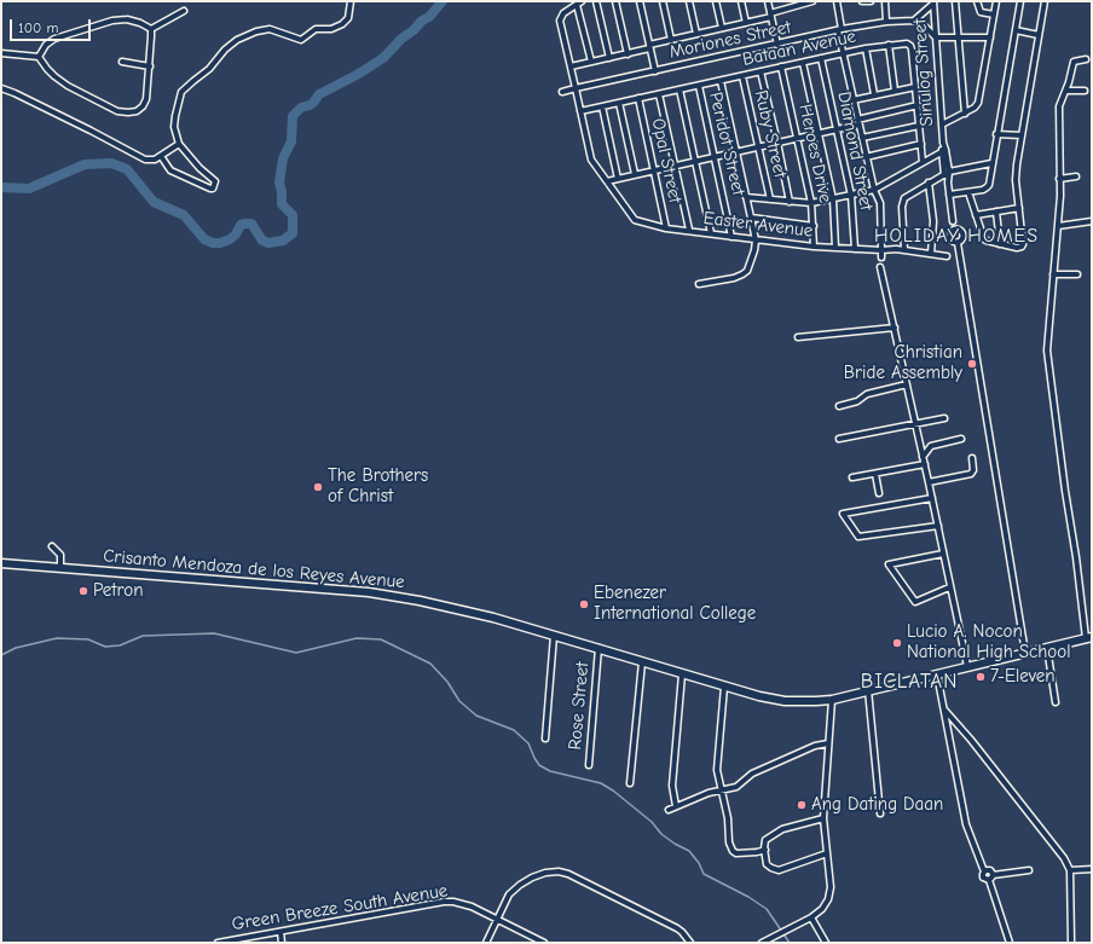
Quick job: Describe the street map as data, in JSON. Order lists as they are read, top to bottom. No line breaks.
{"streets":{"main road":["Crisanto Mendoza de los Reyes Avenue"],"street":["Moriones Street","Bataan Avenue","Sinulog Street","Ruby Street","Peridot Street","Diamond Street","Heroes Drive","Opal Street","Easter Avenue","Rose Street","Green Breeze South Avenue"]},"crossings":[["Moriones Street","Easter Avenue"],["Bataan Avenue","Ruby Street"],["Bataan Avenue","Peridot Street"],["Bataan Avenue","Diamond Street"],["Bataan Avenue","Heroes Drive"],["Bataan Avenue","Opal Street"],["Bataan Avenue","Easter Avenue"],["Peridot Street","Easter Avenue"],["Diamond Street","Easter Avenue"],["Heroes Drive","Easter Avenue"],["Opal Street","Easter Avenue"],["Crisanto Mendoza de los Reyes Avenue","Rose Street"]],"districts":["HOLIDAY HOMES","BICLATAN"],"places":["Christian Bride Assembly","The Brothers of Christ","Petron","Ebenezer International College","Lucio A. Nocon National High School","7-Eleven","Ang Dating Daan"],"scale_bar":"100 m"}
